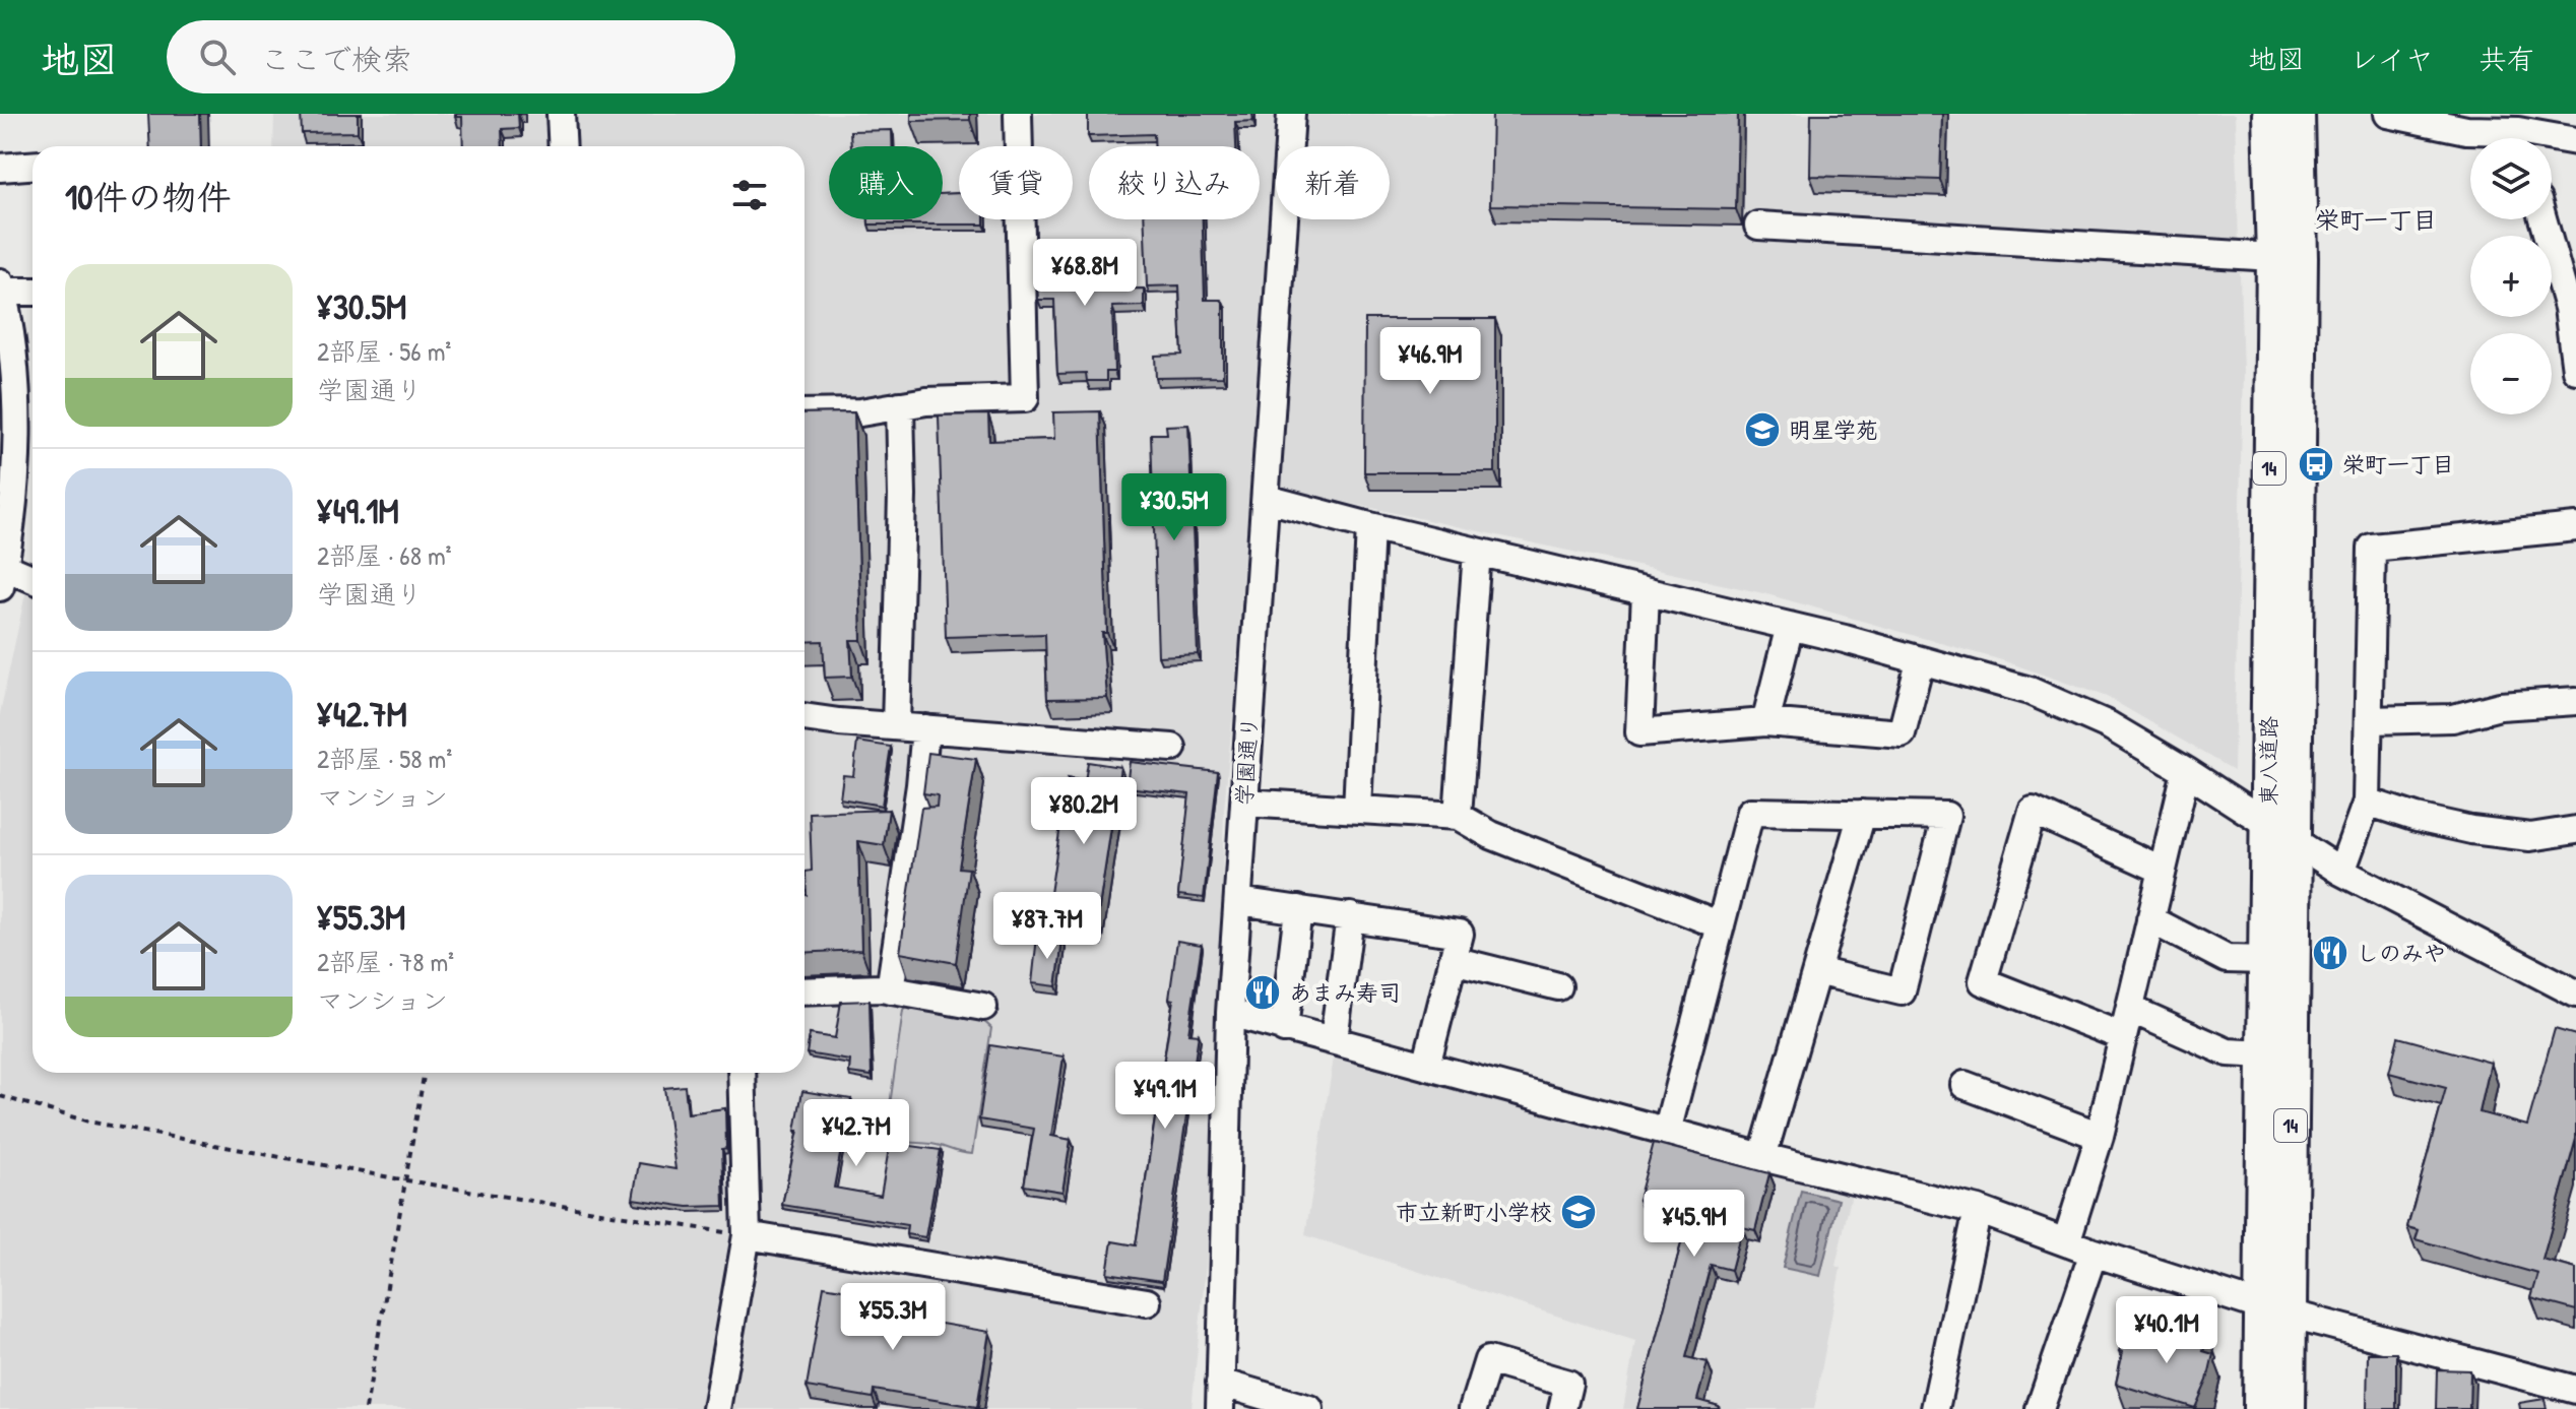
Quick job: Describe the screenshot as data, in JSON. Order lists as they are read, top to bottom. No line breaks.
{"streets":{"main road":["14","東八道路"],"street":["学園通り"]},"districts":["栄町一丁目"],"places":{"school or university":["明星学苑","市立新町小学校"],"bus stop":["栄町一丁目"],"restaurant":["しのみや","あまみ寿司"]},"page":{"header":"地図","search":"ここで検索","nav":["地図","レイヤ","共有"],"map_buttons":["+","−"],"chip":["購入","賃貸","絞り込み","新着"],"heading":"10件の物件","price":["¥68.8M","¥46.9M","¥30.5M","¥80.2M","¥87.7M","¥49.1M","¥42.7M","¥45.9M","¥55.3M","¥40.1M"],"list":[{"name":"¥30.5M","note":"2部屋 · 56 m² · 学園通り"},{"name":"¥49.1M","note":"2部屋 · 68 m² · 学園通り"},{"name":"¥42.7M","note":"2部屋 · 58 m² · マンション"},{"name":"¥55.3M","note":"2部屋 · 78 m² · マンション"}]}}
